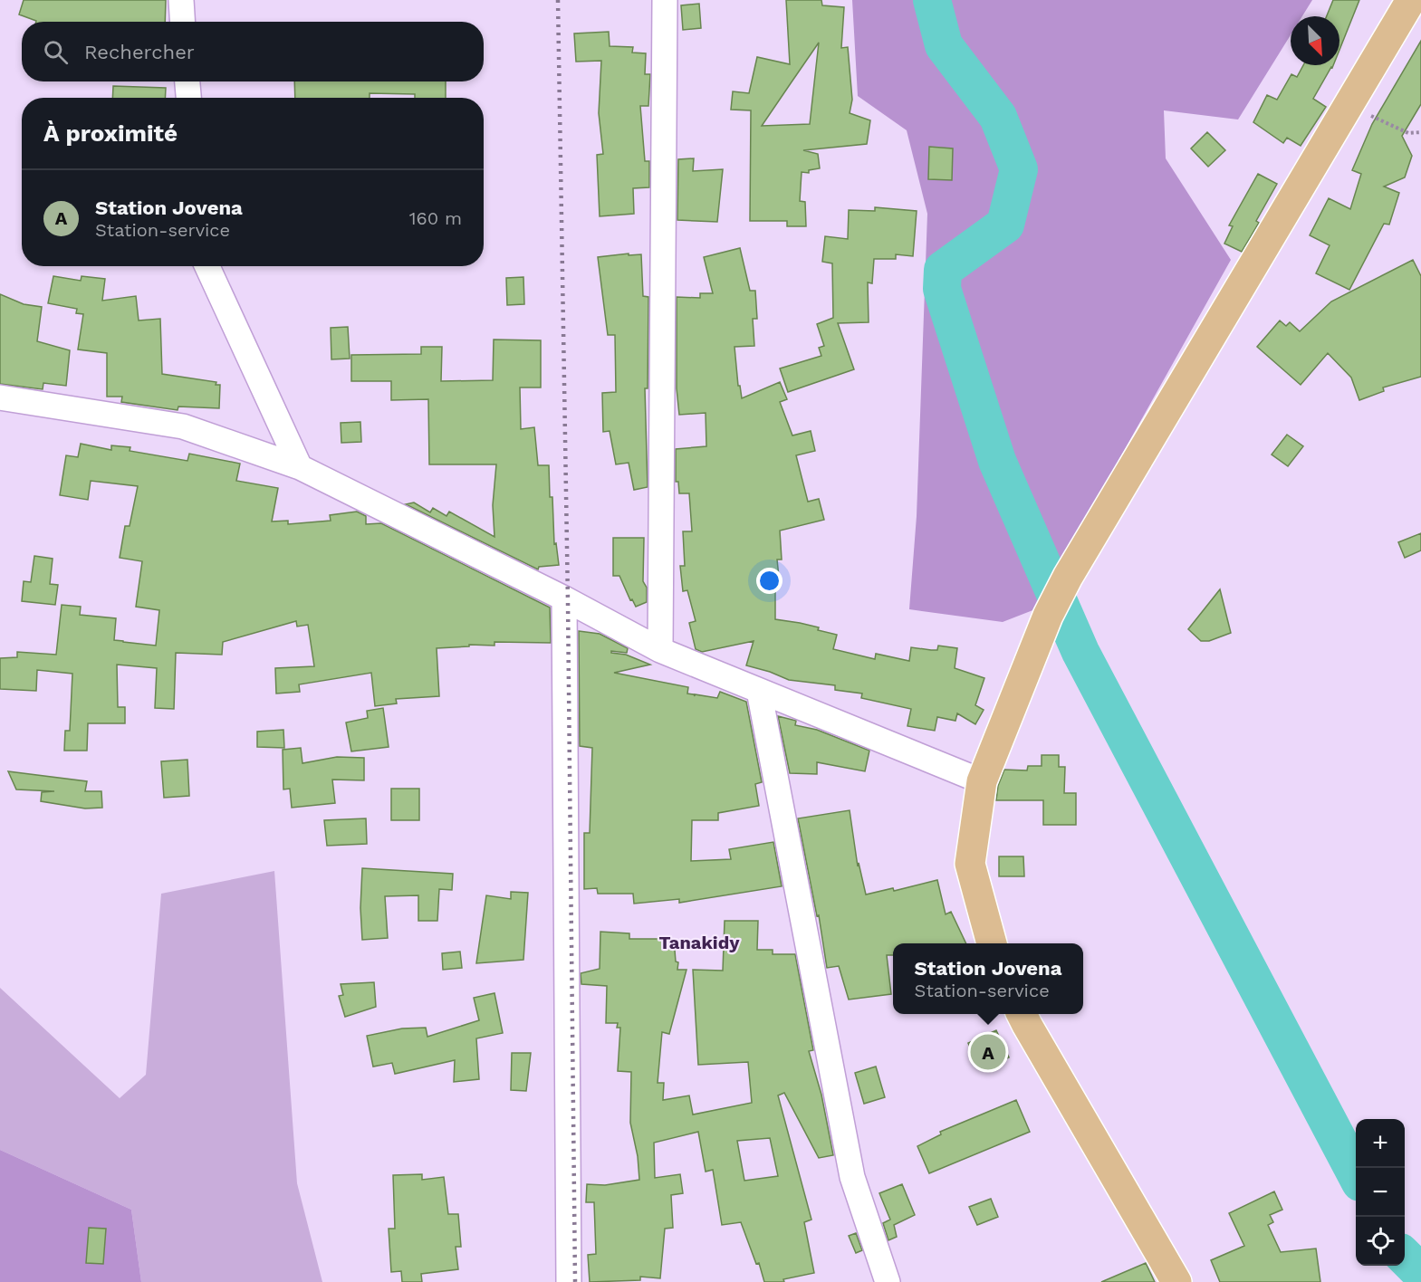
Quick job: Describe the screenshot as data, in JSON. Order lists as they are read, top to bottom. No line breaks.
{"districts":["Tanakidy"],"north":"bottom right","page":{"search":"Rechercher","heading":"À proximité","list":[{"mark":"A","name":"Station Jovena","note":"Station-service","value":"160 m"}],"popup":["Station Jovena","Station-service"],"pins":"A","map_buttons":["+","−"]}}
